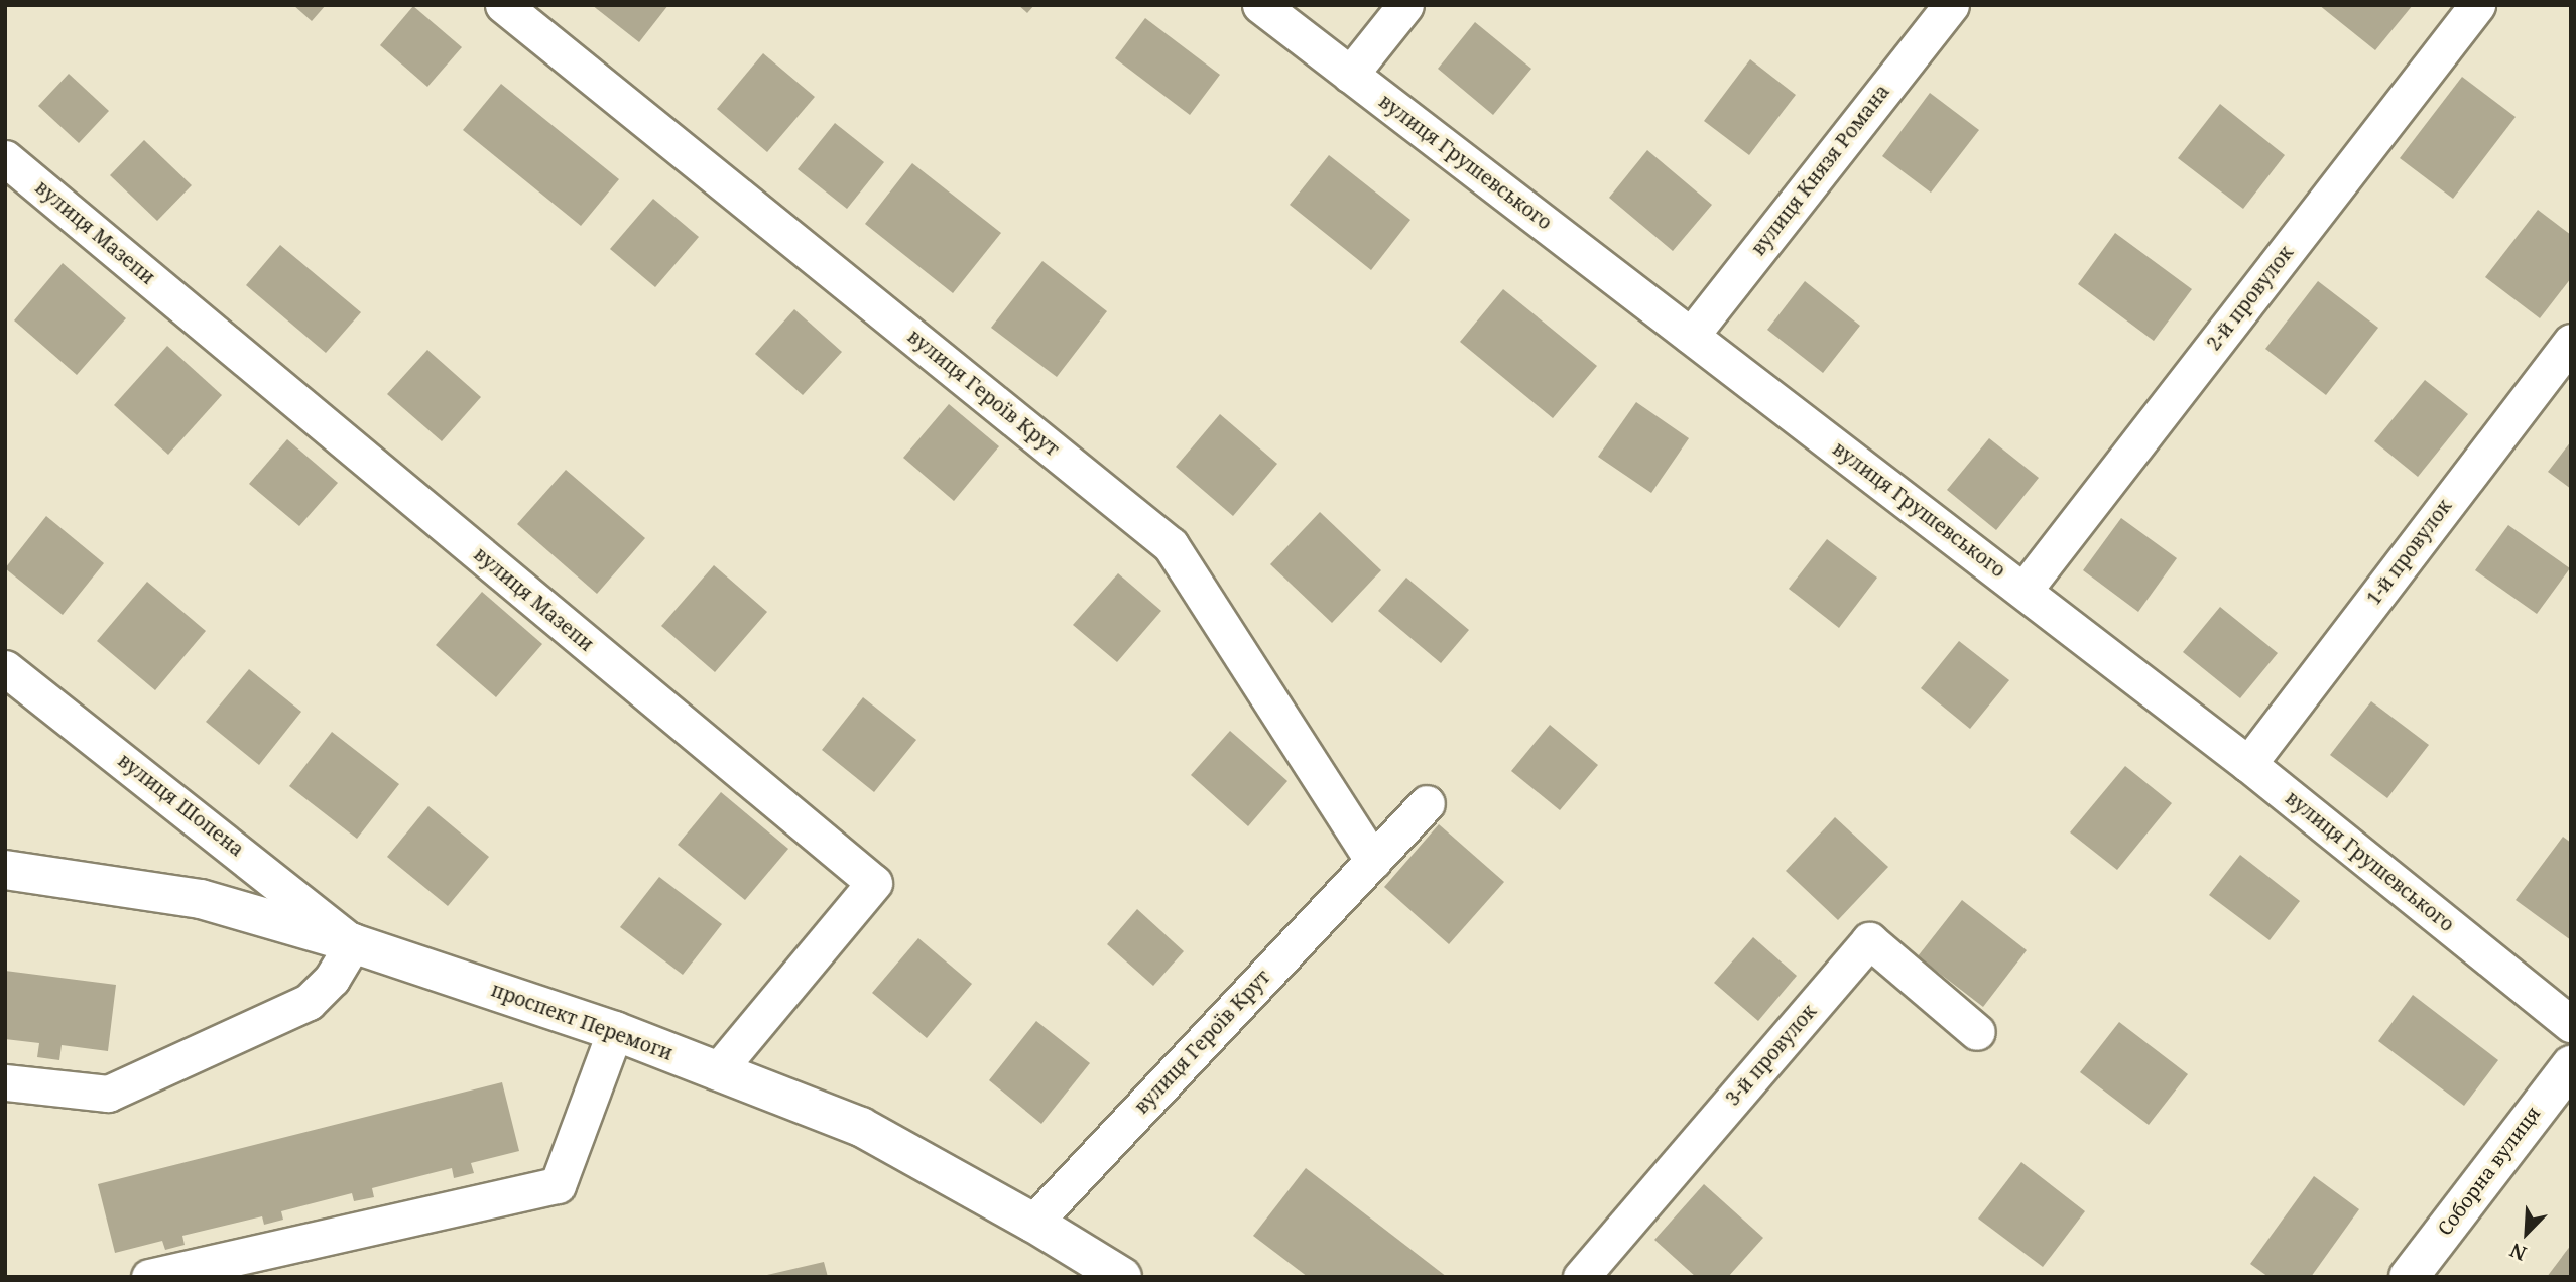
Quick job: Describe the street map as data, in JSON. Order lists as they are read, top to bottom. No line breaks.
{"streets":{"street":["вулиця Грушевського","вулиця Князя Романа","вулиця Мазепи","2-й провулок","вулиця Героїв Крут","1-й провулок","вулиця Шопена","проспект Перемоги","3-й провулок","Соборна вулиця"]},"crossings":[["вулиця Грушевського","вулиця Князя Романа"],["вулиця Грушевського","2-й провулок"],["вулиця Грушевського","1-й провулок"],["вулиця Мазепи","проспект Перемоги"],["вулиця Героїв Крут","проспект Перемоги"],["вулиця Шопена","проспект Перемоги"]],"north":"bottom left"}
